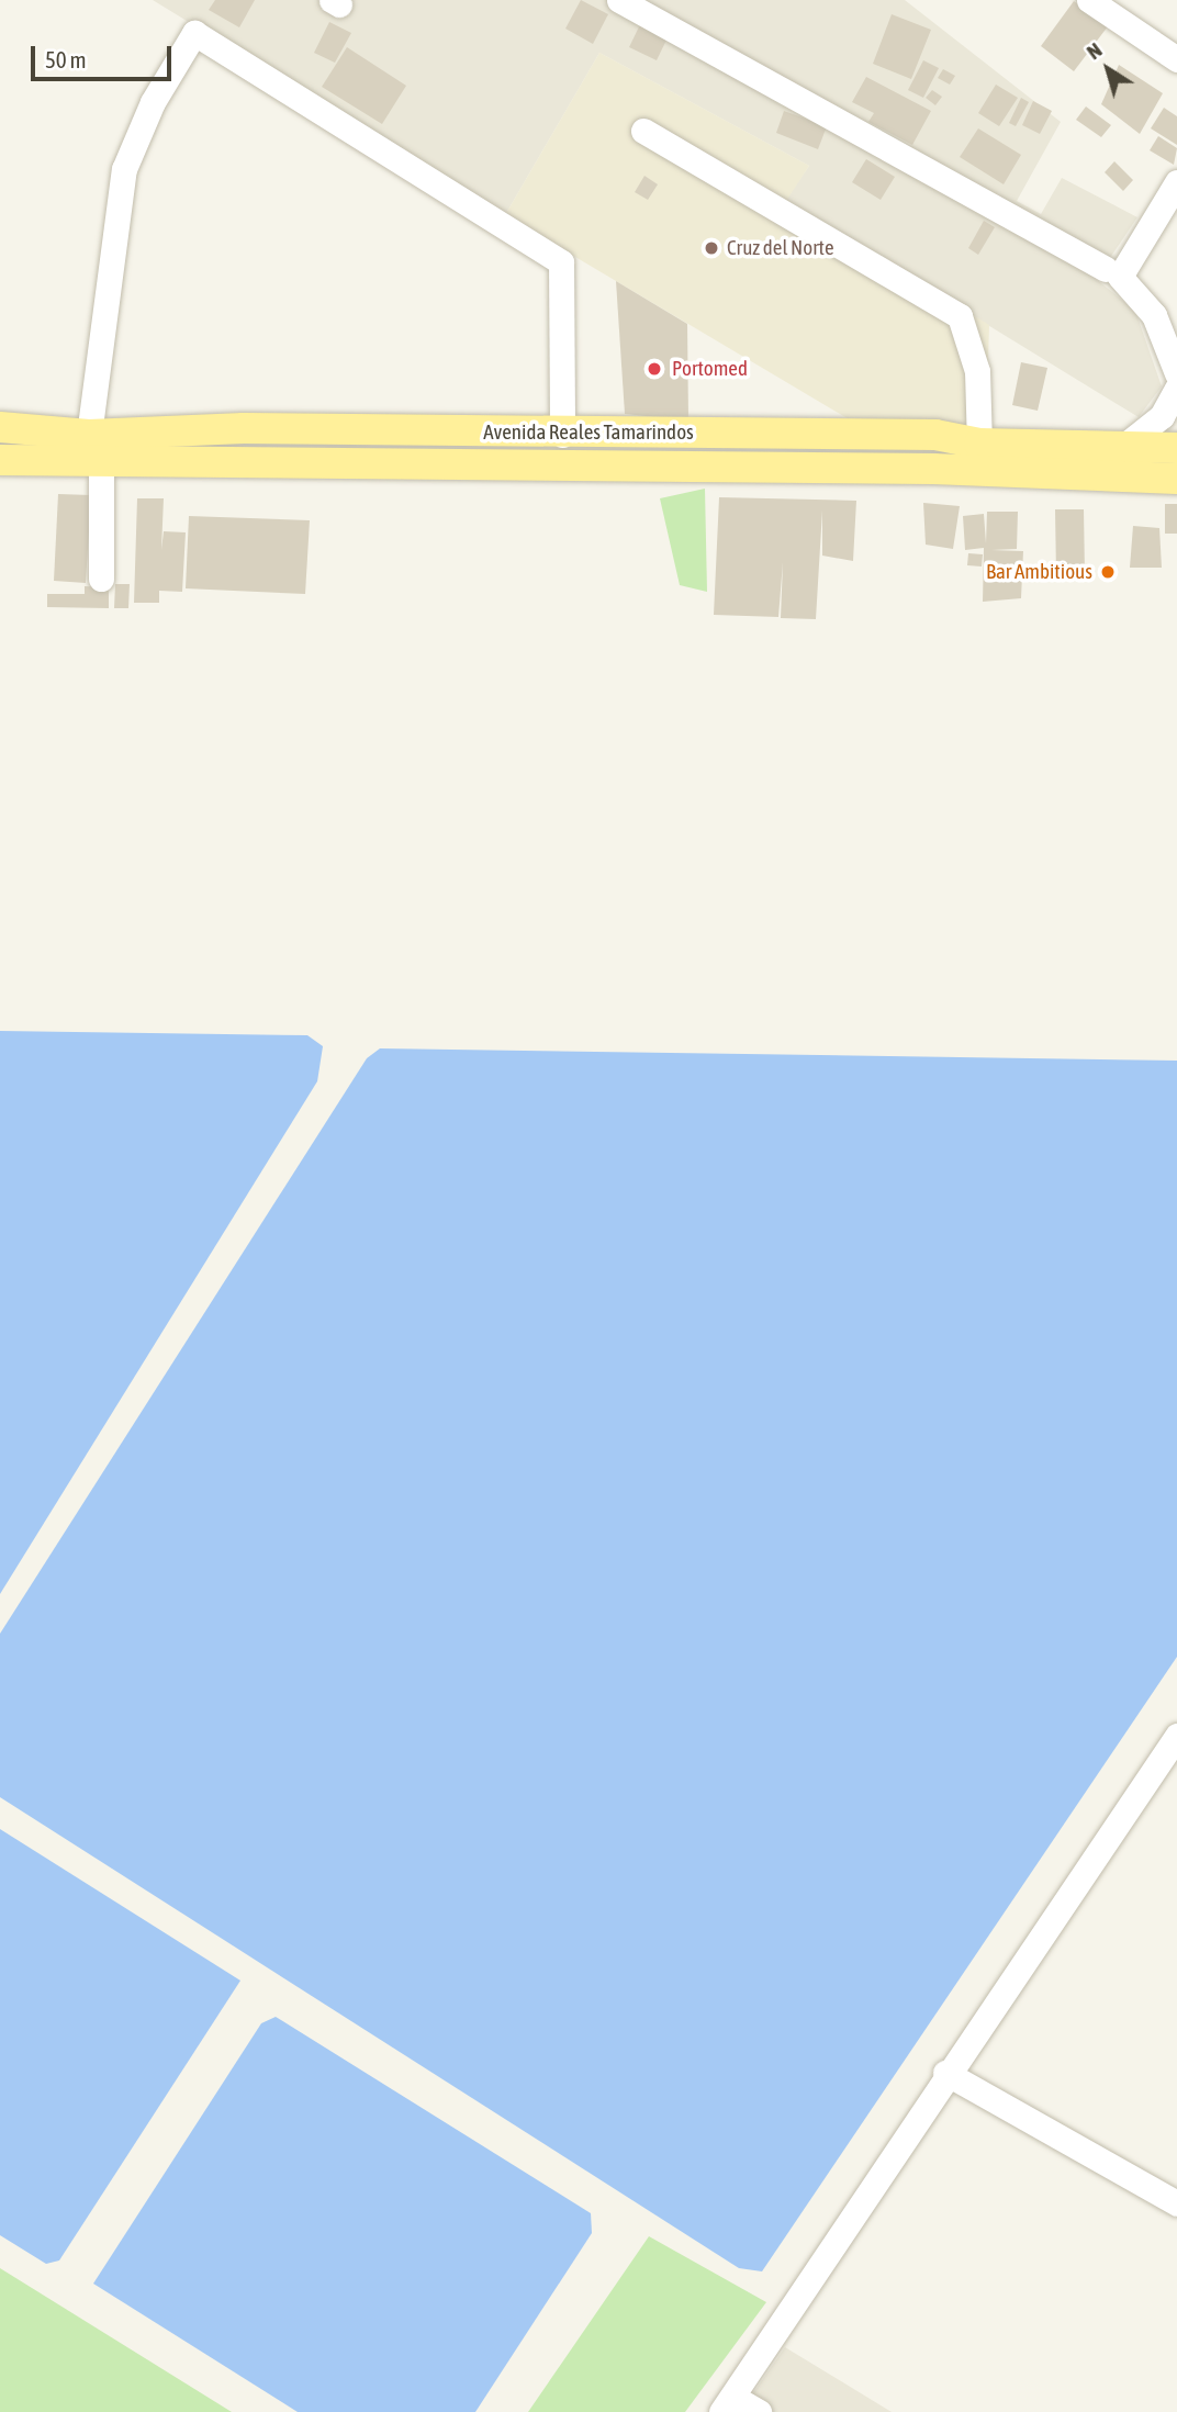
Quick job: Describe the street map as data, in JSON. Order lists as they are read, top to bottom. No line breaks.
{"streets":{"main road":["Avenida Reales Tamarindos"]},"places":["Cruz del Norte","Portomed","Bar Ambitious"],"scale_bar":"50 m","north":"top left"}
